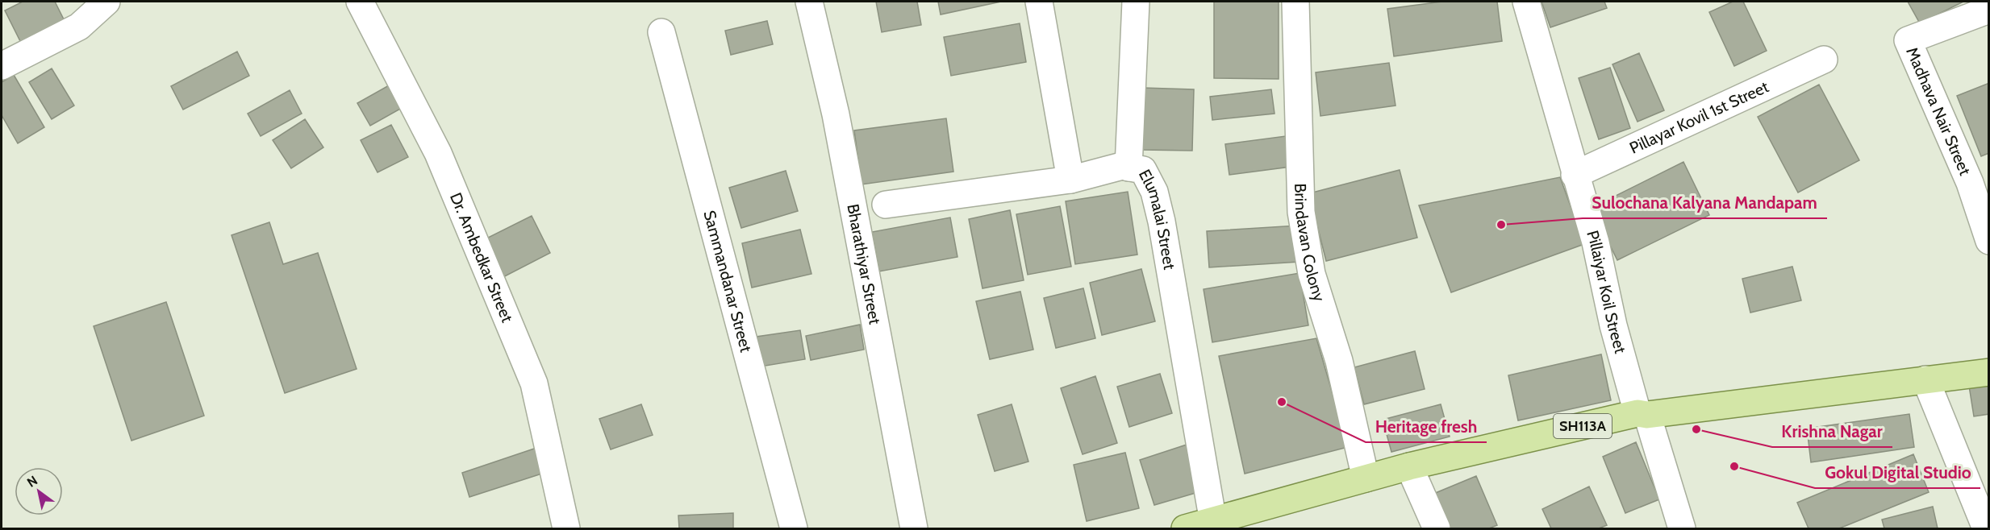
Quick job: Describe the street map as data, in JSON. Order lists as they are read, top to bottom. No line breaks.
{"streets":{"main road":["SH113A"],"street":["Madhava Nair Street","Pillayar Kovil 1st Street","Elumalai Street","Brindavan Colony","Dr. Ambedkar Street","Bharathiyar Street","Sammandanar Street","Pillaiyar Koil Street"]},"crossings":[["Pillayar Kovil 1st Street","Pillaiyar Koil Street"],["Elumalai Street","SH113A"],["Brindavan Colony","SH113A"],["Pillaiyar Koil Street","SH113A"]],"places":["Sulochana Kalyana Mandapam","Heritage fresh","Krishna Nagar","Gokul Digital Studio"],"north":"top left"}
